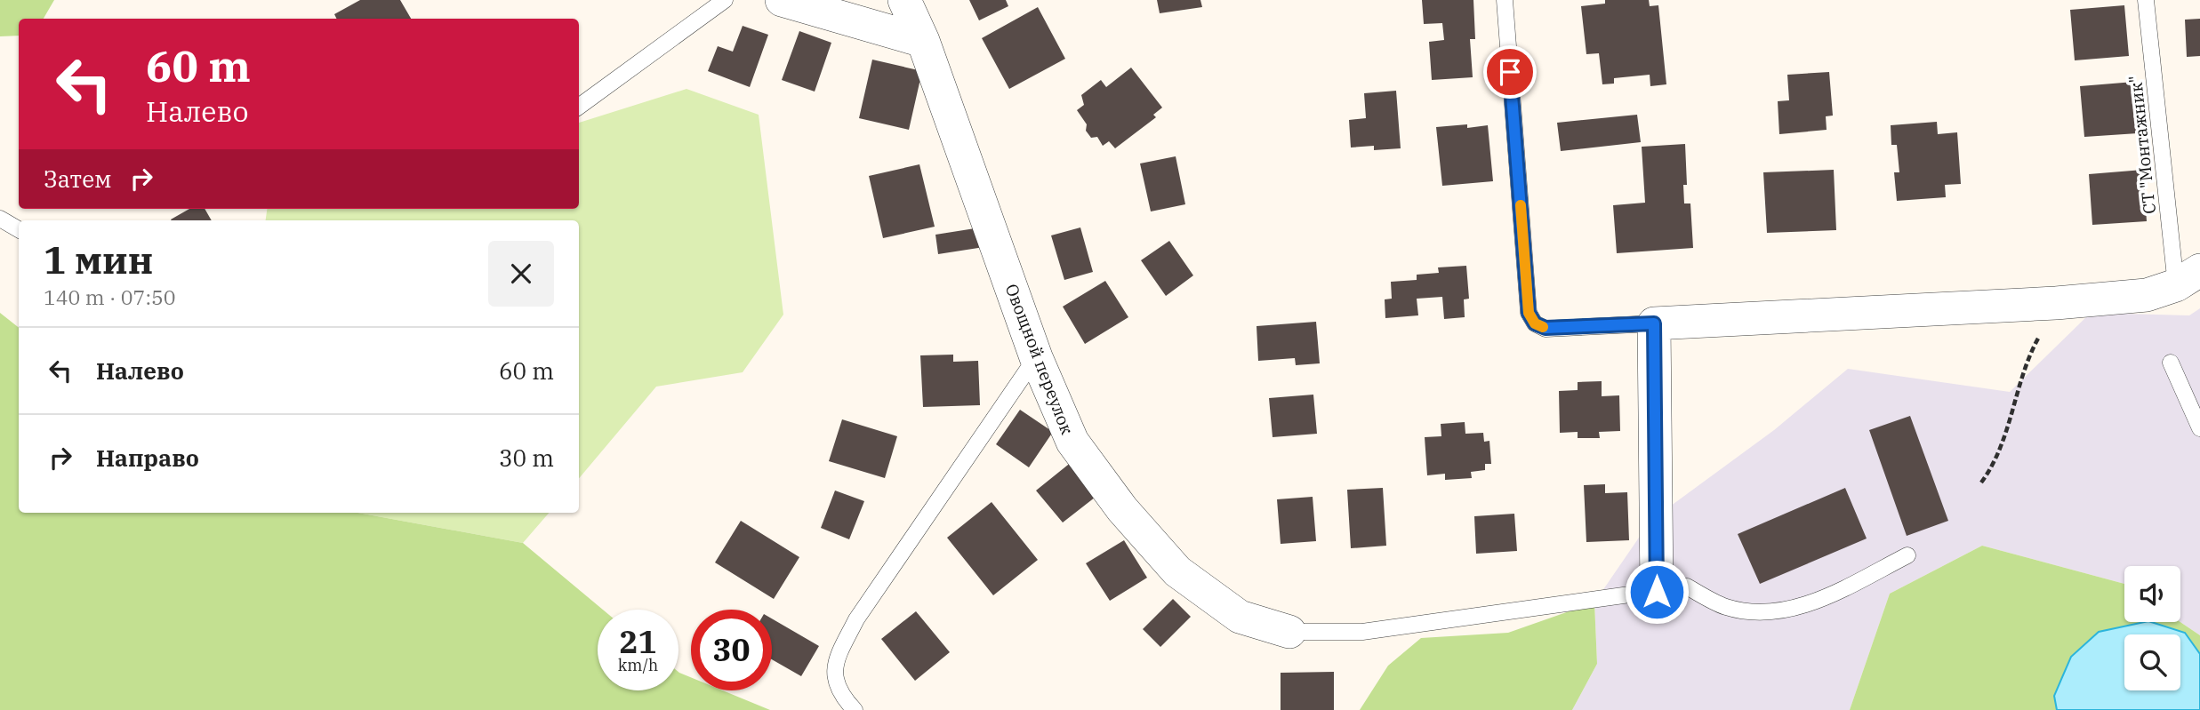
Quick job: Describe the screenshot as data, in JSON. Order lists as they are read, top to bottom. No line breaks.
{"streets":{"street":["Овощной переулок"],"lane":["СТ \"Монтажник\""]},"page":{"turn":["60 m","Налево"],"then":"Затем","heading":["1 мин","140 m · 07:50"],"list":[{"name":"Налево","value":"60 m"},{"name":"Направо","value":"30 m"}],"speed":"21 km/h","limit":"30"}}
